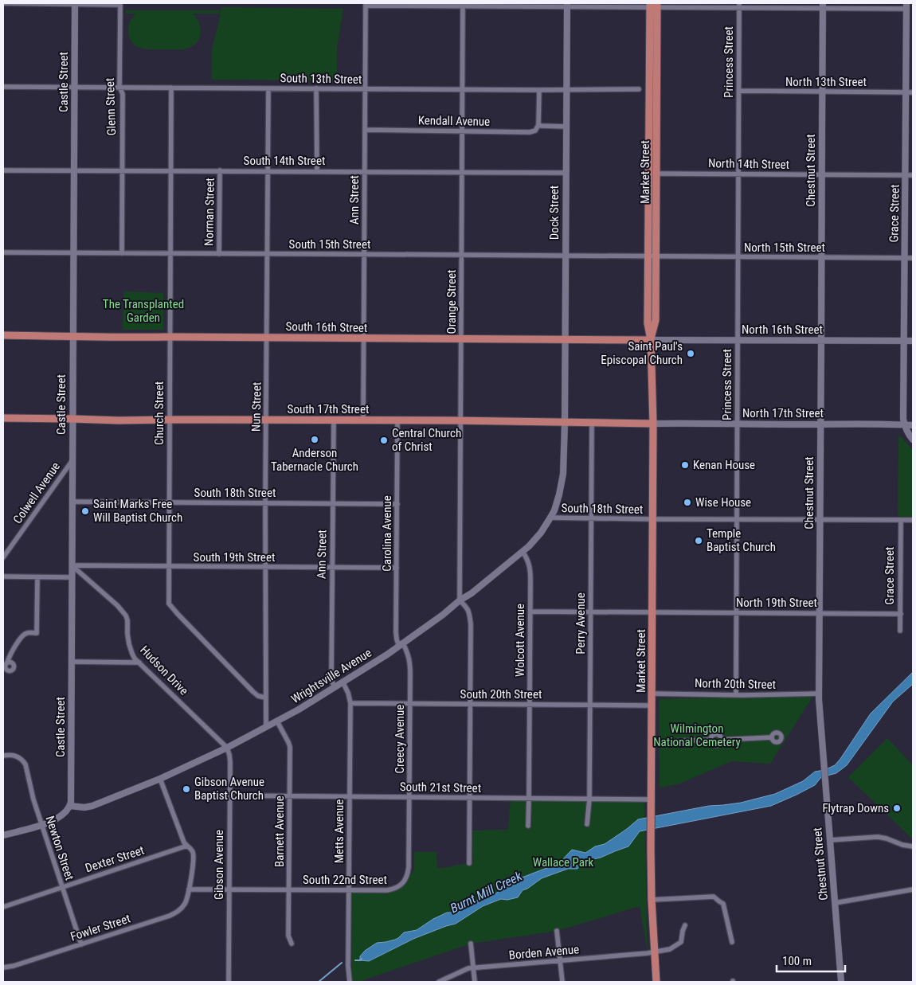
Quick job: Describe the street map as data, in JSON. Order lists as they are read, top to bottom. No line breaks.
{"streets":{"main road":["Market Street","South 16th Street","South 17th Street"],"street":["Princess Street","South 13th Street","Castle Street","North 13th Street","Glenn Street","Kendall Avenue","South 14th Street","North 14th Street","Chestnut Street","Ann Street","Norman Street","Dock Street","Grace Street","South 15th Street","North 15th Street","Orange Street","North 16th Street","Nun Street","Church Street","North 17th Street","Colwell Avenue","South 18th Street","Carolina Avenue","South 19th Street","North 19th Street","Perry Avenue","Wolcott Avenue","Hudson Drive","Wrightsville Avenue","North 20th Street","South 20th Street","Creecy Avenue","South 21st Street","Barnett Avenue","Metts Avenue","Newton Street","Dexter Street","Gibson Avenue","South 22nd Street","Fowler Street","Borden Avenue"]},"crossings":[["Princess Street","North 13th Street"],["Princess Street","North 14th Street"],["Princess Street","North 15th Street"],["Princess Street","North 16th Street"],["Princess Street","North 17th Street"],["Princess Street","South 18th Street"],["Princess Street","North 19th Street"],["Princess Street","North 20th Street"],["South 13th Street","Castle Street"],["South 13th Street","Glenn Street"],["South 13th Street","Ann Street"],["South 13th Street","Dock Street"],["South 13th Street","Orange Street"],["South 13th Street","Nun Street"],["South 13th Street","Church Street"],["Castle Street","Glenn Street"],["Castle Street","South 14th Street"],["Castle Street","South 15th Street"],["Castle Street","South 16th Street"],["Castle Street","South 17th Street"],["Castle Street","Colwell Avenue"],["Castle Street","South 18th Street"],["Castle Street","South 19th Street"],["Castle Street","Hudson Drive"],["Castle Street","Wrightsville Avenue"],["North 13th Street","Chestnut Street"],["North 13th Street","Grace Street"],["Glenn Street","South 14th Street"],["Glenn Street","South 15th Street"],["Kendall Avenue","Ann Street"],["Kendall Avenue","Dock Street"],["Kendall Avenue","Orange Street"],["South 14th Street","Ann Street"],["South 14th Street","Norman Street"],["South 14th Street","Dock Street"],["South 14th Street","Orange Street"],["South 14th Street","Nun Street"],["South 14th Street","Church Street"],["North 14th Street","Chestnut Street"],["North 14th Street","Market Street"],["North 14th Street","Grace Street"],["Chestnut Street","North 15th Street"],["Chestnut Street","North 16th Street"],["Chestnut Street","North 17th Street"],["Chestnut Street","South 18th Street"],["Chestnut Street","North 19th Street"],["Chestnut Street","North 20th Street"],["Market Street","South 15th Street"],["Market Street","North 15th Street"],["Market Street","South 16th Street"],["Market Street","North 16th Street"],["Market Street","South 17th Street"],["Market Street","North 17th Street"],["Market Street","South 18th Street"],["Market Street","North 19th Street"],["Market Street","North 20th Street"],["Market Street","South 20th Street"],["Market Street","South 21st Street"],["Market Street","Borden Avenue"],["Ann Street","South 15th Street"],["Ann Street","South 16th Street"],["Ann Street","South 17th Street"],["Ann Street","South 18th Street"],["Ann Street","South 19th Street"],["Ann Street","Wrightsville Avenue"],["Norman Street","South 15th Street"],["Dock Street","South 15th Street"],["Dock Street","South 16th Street"],["Dock Street","South 17th Street"],["Dock Street","Wrightsville Avenue"],["Grace Street","North 15th Street"],["Grace Street","North 16th Street"],["Grace Street","North 17th Street"],["Grace Street","South 18th Street"],["Grace Street","North 19th Street"],["South 15th Street","North 15th Street"],["South 15th Street","Orange Street"],["South 15th Street","Nun Street"],["South 15th Street","Church Street"],["Orange Street","South 16th Street"],["Orange Street","South 17th Street"],["Orange Street","Wrightsville Avenue"],["South 16th Street","North 16th Street"],["South 16th Street","Nun Street"],["South 16th Street","Church Street"],["Nun Street","South 17th Street"],["Nun Street","Church Street"],["Nun Street","South 18th Street"],["Nun Street","South 19th Street"],["Nun Street","Wrightsville Avenue"],["South 17th Street","Church Street"],["South 17th Street","North 17th Street"],["South 17th Street","Carolina Avenue"],["South 17th Street","Perry Avenue"],["South 17th Street","Wrightsville Avenue"],["Church Street","South 18th Street"],["Church Street","South 19th Street"],["South 18th Street","Carolina Avenue"],["South 18th Street","Perry Avenue"],["South 18th Street","Wrightsville Avenue"],["Carolina Avenue","South 19th Street"],["Carolina Avenue","Wrightsville Avenue"],["Carolina Avenue","Creecy Avenue"],["South 19th Street","Hudson Drive"],["Perry Avenue","South 20th Street"],["Perry Avenue","South 21st Street"],["Wolcott Avenue","Wrightsville Avenue"],["Wolcott Avenue","South 20th Street"],["Wolcott Avenue","South 21st Street"],["Hudson Drive","Wrightsville Avenue"],["Hudson Drive","Gibson Avenue"],["Wrightsville Avenue","Creecy Avenue"],["Wrightsville Avenue","Barnett Avenue"],["Wrightsville Avenue","Metts Avenue"],["Wrightsville Avenue","Gibson Avenue"],["Wrightsville Avenue","Fowler Street"],["South 20th Street","Creecy Avenue"],["South 20th Street","Metts Avenue"],["Creecy Avenue","South 21st Street"],["Creecy Avenue","South 22nd Street"],["South 21st Street","Barnett Avenue"],["South 21st Street","Metts Avenue"],["South 21st Street","Gibson Avenue"],["Barnett Avenue","South 22nd Street"],["Metts Avenue","South 22nd Street"],["Newton Street","Dexter Street"],["Newton Street","Fowler Street"],["Dexter Street","Fowler Street"],["Gibson Avenue","South 22nd Street"],["South 22nd Street","Fowler Street"]],"water":["Burnt Mill Creek"],"parks":["The Transplanted Garden","Wilmington National Cemetery","Wallace Park"],"places":["Saint Paul's Episcopal Church","Anderson Tabernacle Church","Central Church of Christ","Kenan House","Wise House","Saint Marks Free Will Baptist Church","Temple Baptist Church","Gibson Avenue Baptist Church","Flytrap Downs"],"scale_bar":"100 m"}
